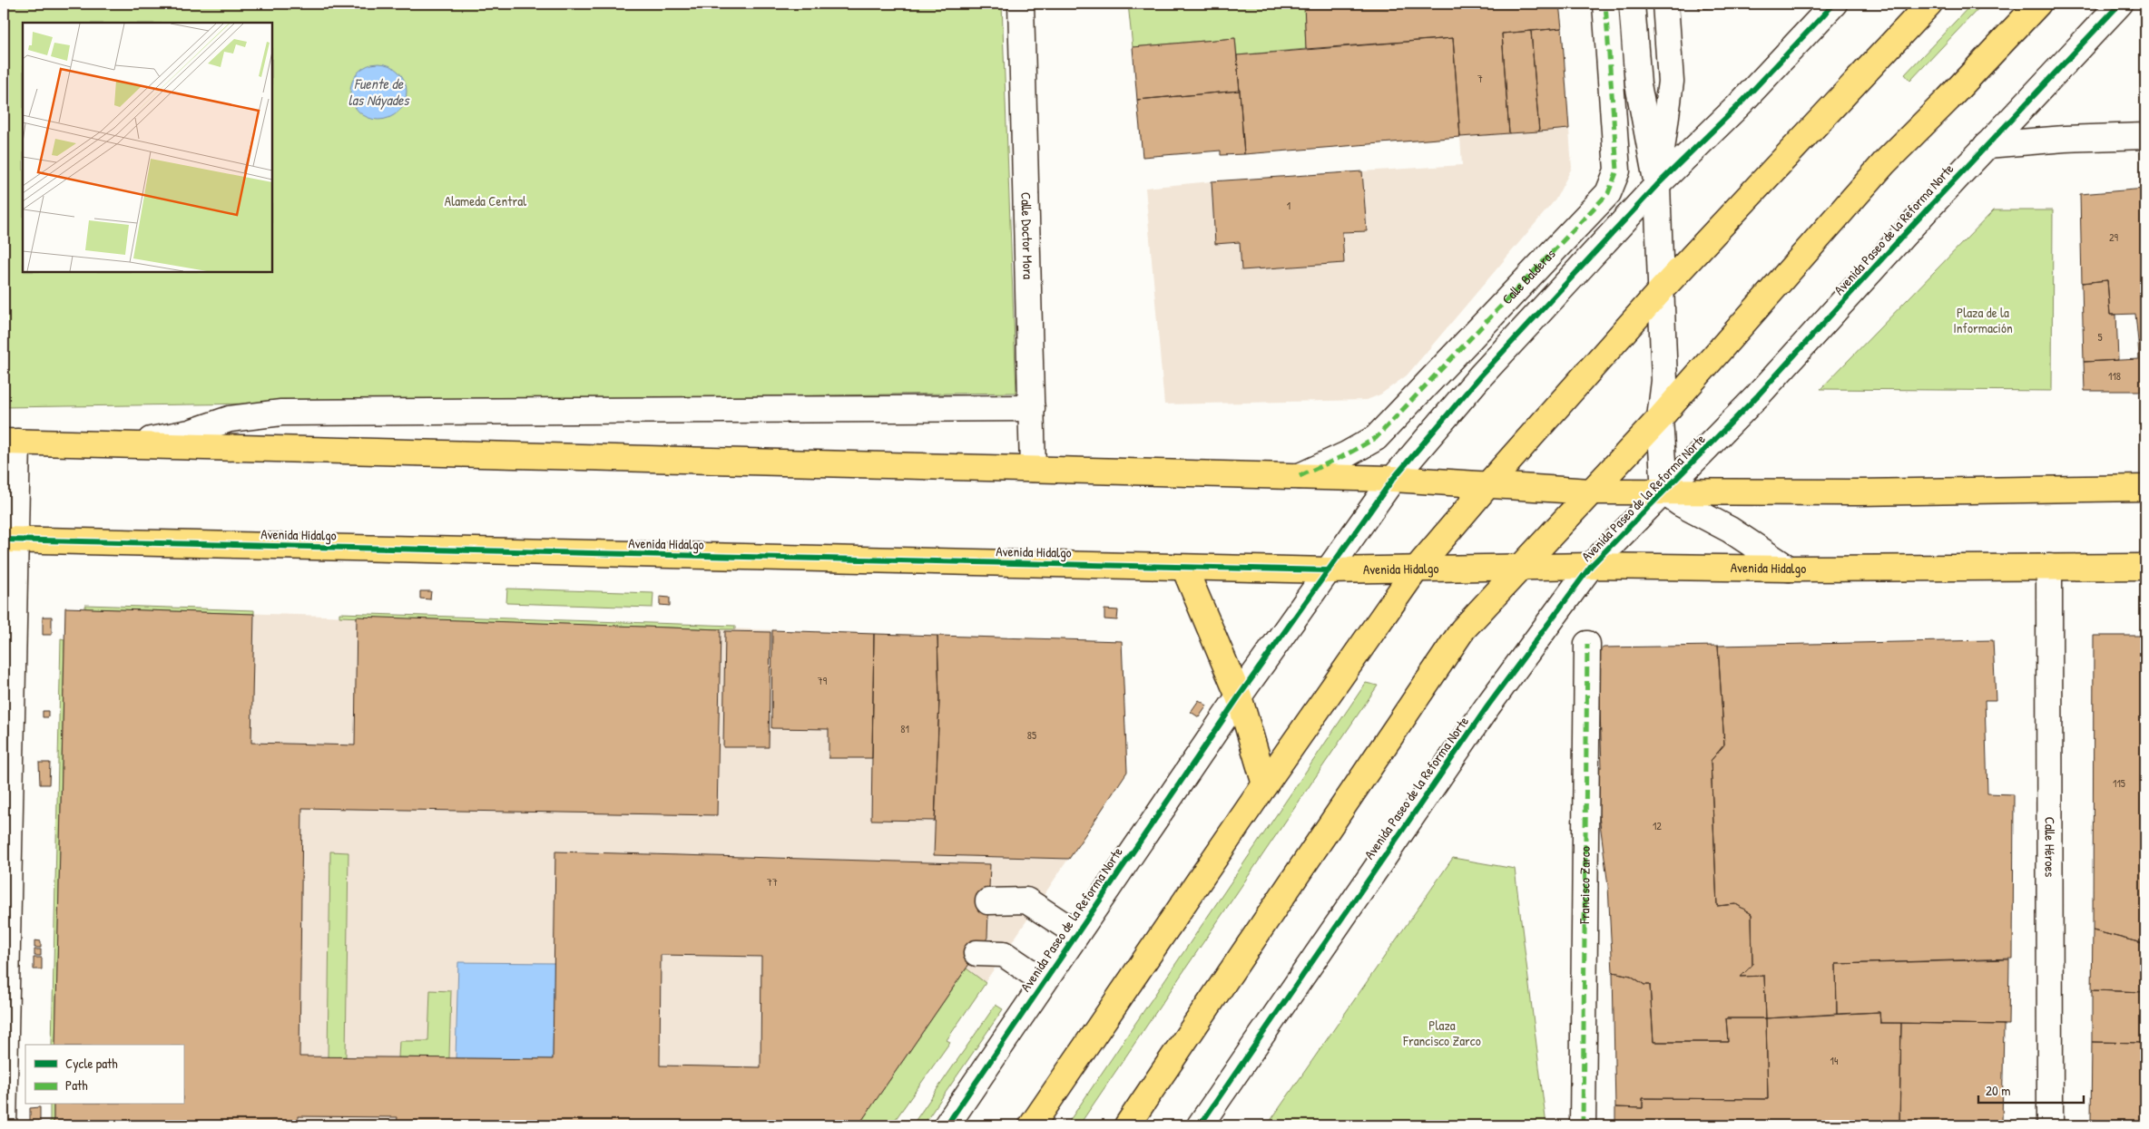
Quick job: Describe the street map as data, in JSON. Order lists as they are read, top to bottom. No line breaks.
{"streets":{"main road":["Avenida Hidalgo"],"street":["Avenida Paseo de la Reforma Norte","Calle Doctor Mora","Calle Balderas","Calle Héroes","Francisco Zarco"]},"crossings":[["Avenida Paseo de la Reforma Norte","Avenida Hidalgo"],["Avenida Hidalgo","Calle Héroes"]],"water":["Fuente de las Náyades"],"parks":["Alameda Central","Plaza de la Información","Plaza Francisco Zarco"],"house_numbers":["7","1","29","5","118","79","81","85","115","12","77","14"],"legend":["Cycle path","Path"],"scale_bar":"20 m"}
